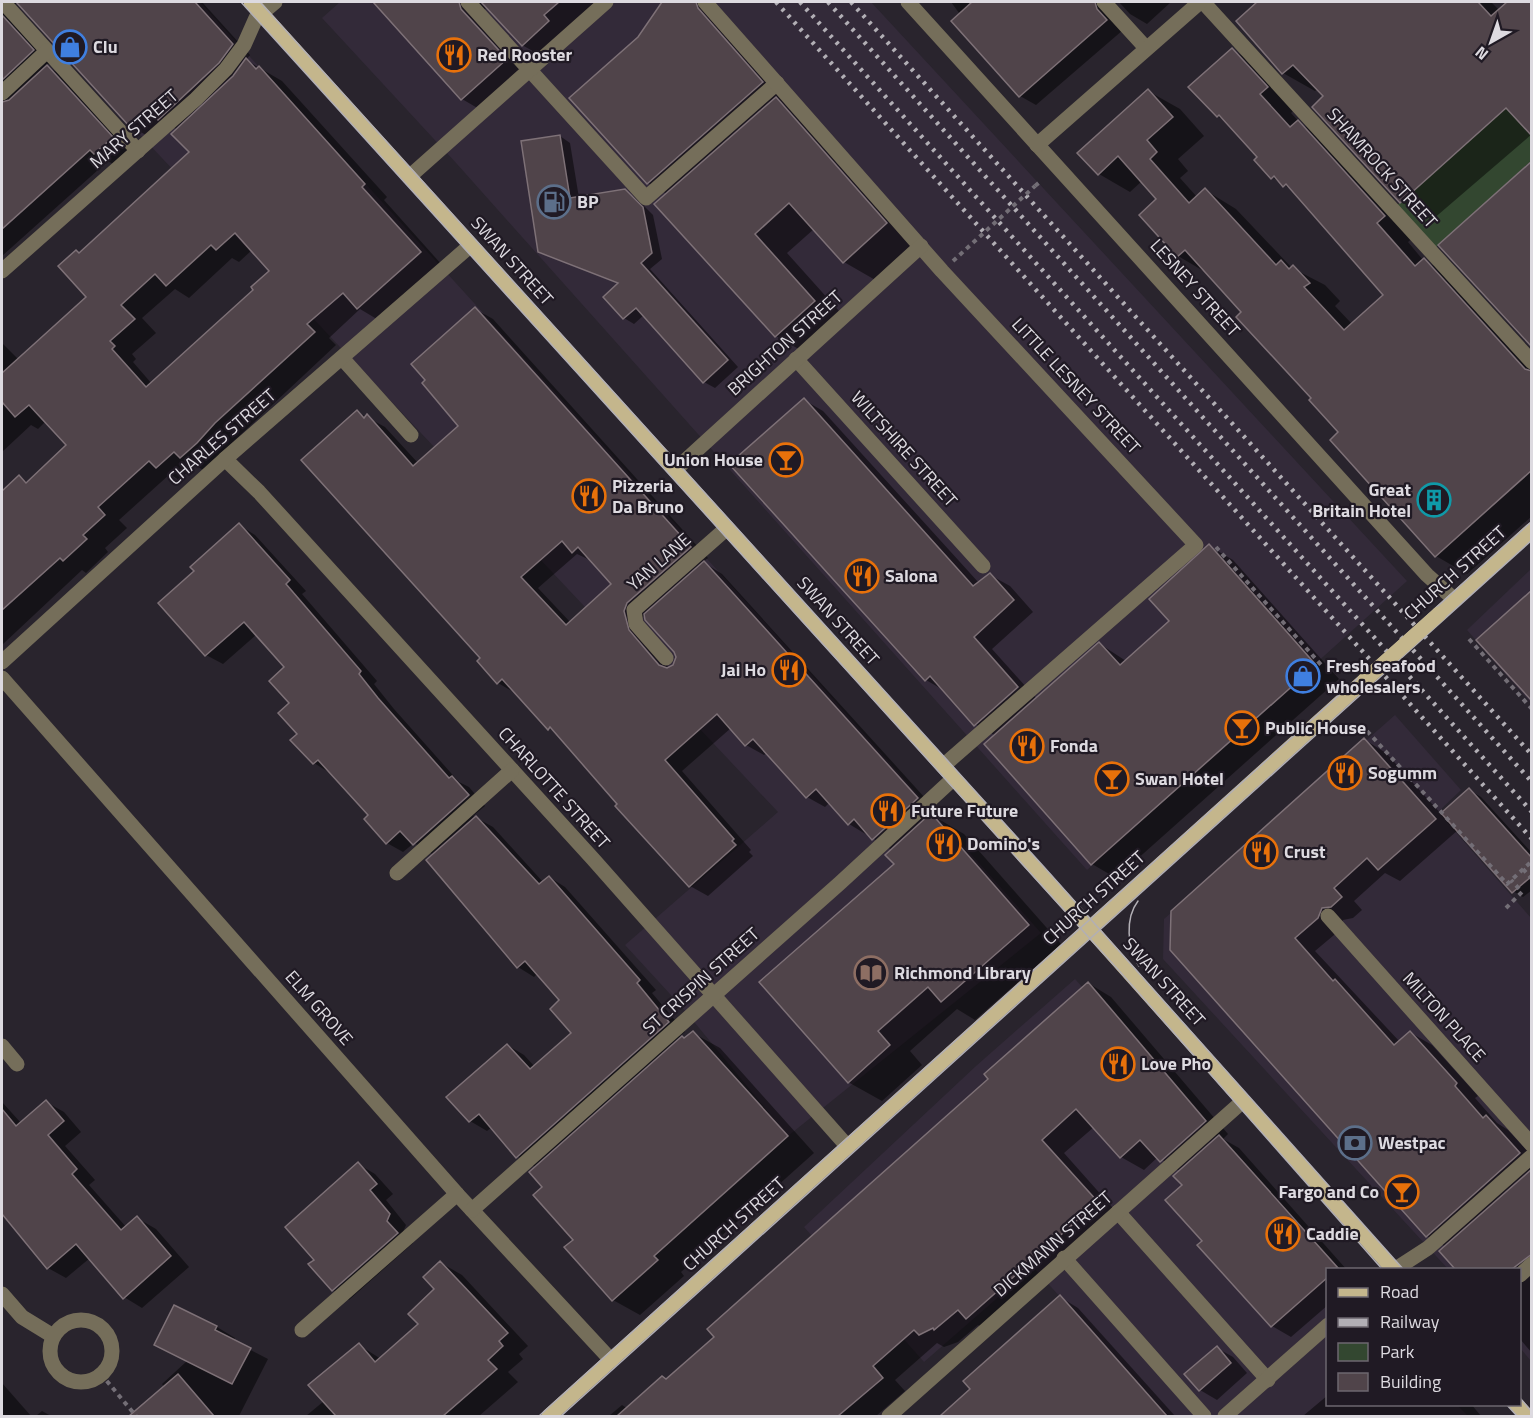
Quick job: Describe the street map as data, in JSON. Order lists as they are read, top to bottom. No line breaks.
{"streets":{"main road":["SWAN STREET","CHURCH STREET"],"street":["MARY STREET","SHAMROCK STREET","LESNEY STREET","BRIGHTON STREET","LITTLE LESNEY STREET","CHARLES STREET","WILTSHIRE STREET","YAN LANE","CHARLOTTE STREET","ST CRISPIN STREET","ELM GROVE","MILTON PLACE","DICKMANN STREET"]},"crossings":[["MARY STREET","SWAN STREET"],["SWAN STREET","BRIGHTON STREET"],["SWAN STREET","CHARLES STREET"],["SWAN STREET","YAN LANE"],["SWAN STREET","CHURCH STREET"],["SWAN STREET","ST CRISPIN STREET"],["SWAN STREET","DICKMANN STREET"],["LESNEY STREET","CHURCH STREET"],["BRIGHTON STREET","LITTLE LESNEY STREET"],["BRIGHTON STREET","WILTSHIRE STREET"],["CHARLES STREET","CHARLOTTE STREET"],["CHURCH STREET","CHARLOTTE STREET"],["CHURCH STREET","ELM GROVE"],["CHARLOTTE STREET","ST CRISPIN STREET"],["ST CRISPIN STREET","ELM GROVE"]],"places":{"shop":["Clu","Fresh seafood wholesalers"],"restaurant":["Red Rooster","Pizzeria Da Bruno","Salona","Jai Ho","Fonda","Sogumm","Future Future","Domino's","Crust","Love Pho","Caddie"],"fuel station":["BP"],"bar":["Union House","Public House","Swan Hotel","Fargo and Co"],"building":["Great Britain Hotel"],"library":["Richmond Library"],"bank":["Westpac"]},"legend":["Road","Railway","Park","Building"],"north":"bottom left"}
